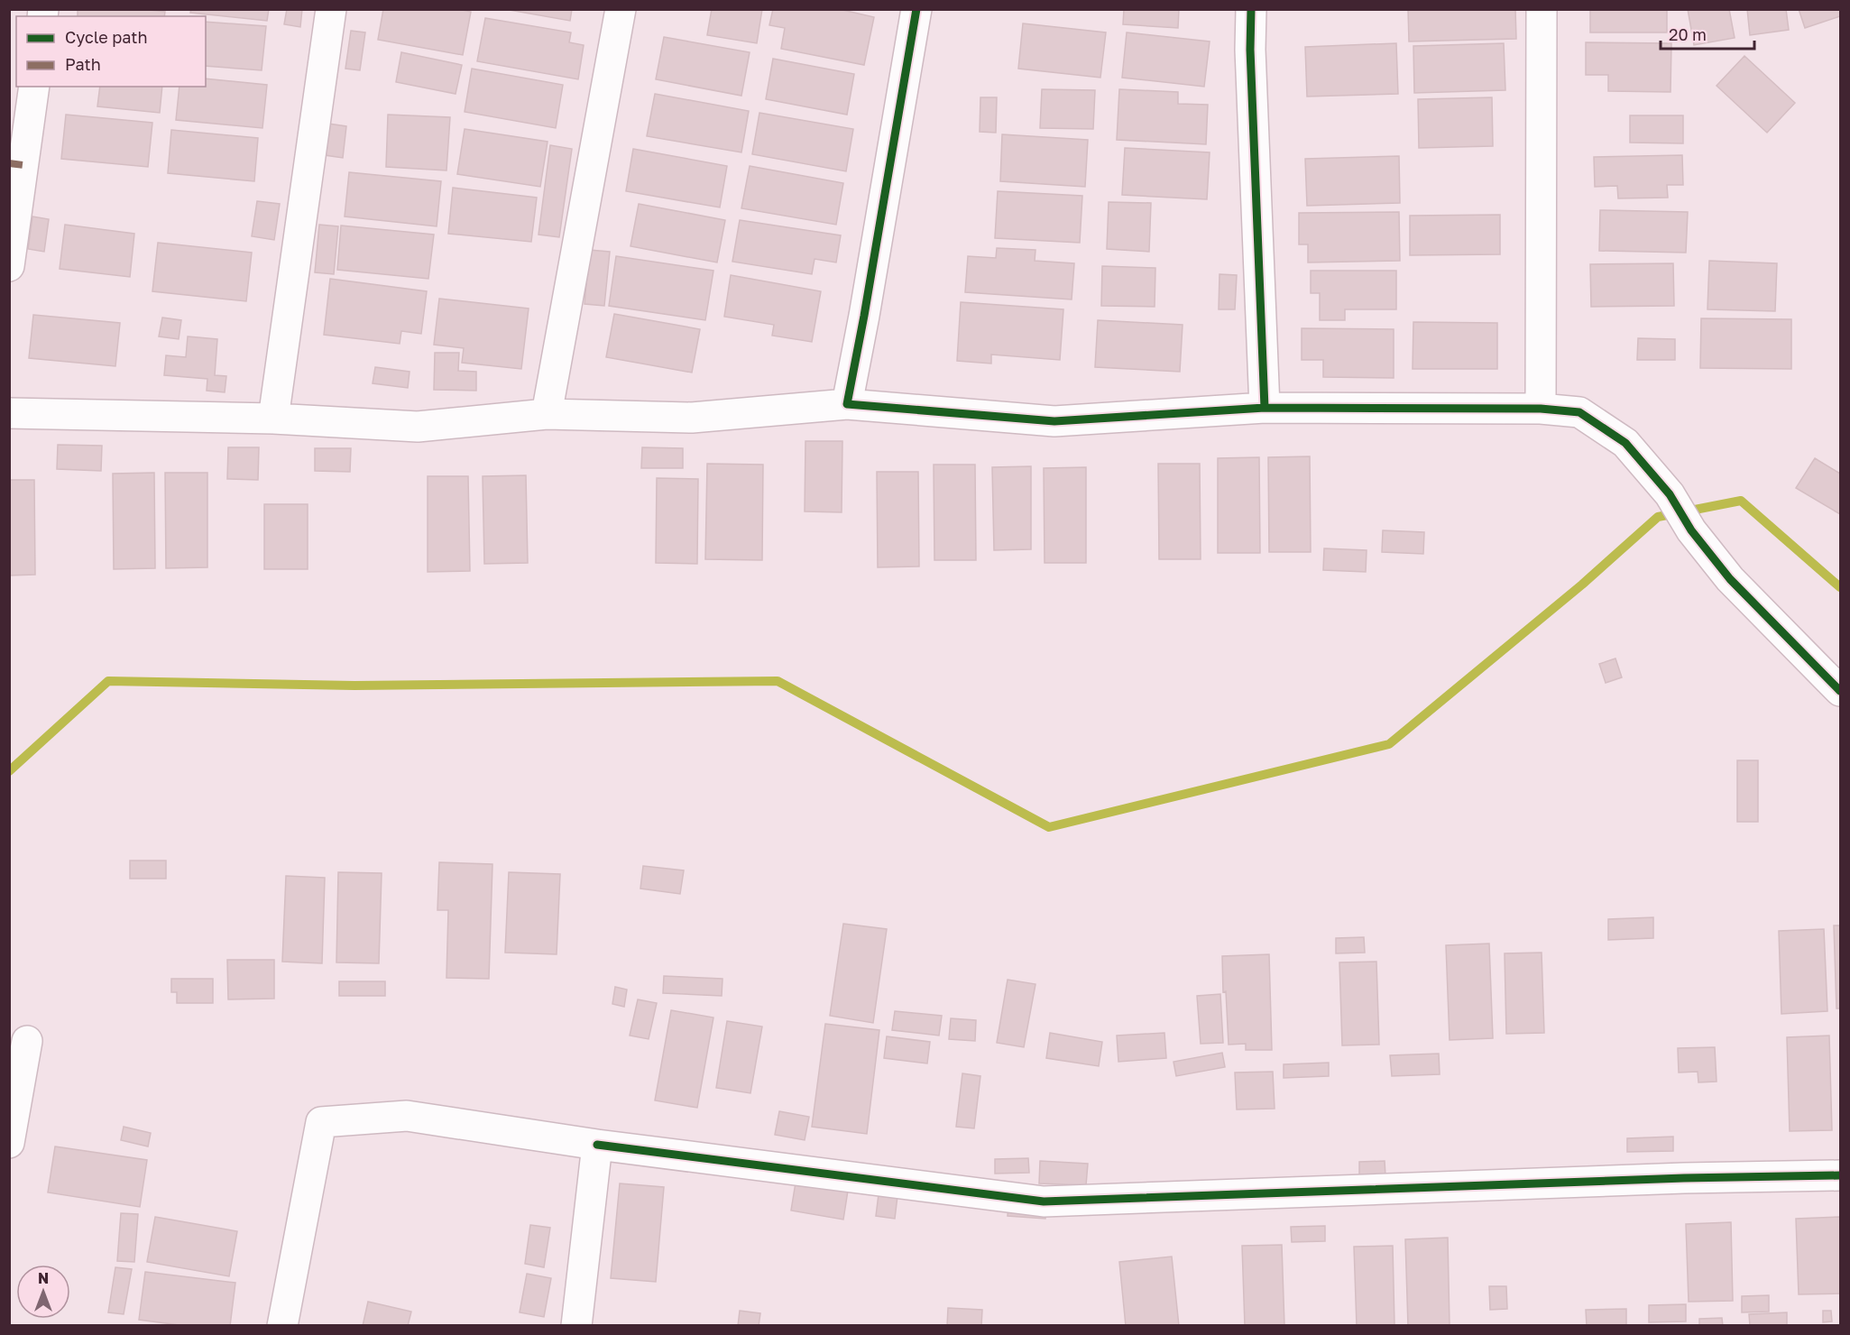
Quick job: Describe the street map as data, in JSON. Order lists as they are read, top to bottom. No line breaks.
{"legend":["Cycle path","Path"],"scale_bar":"20 m","north":"top"}
